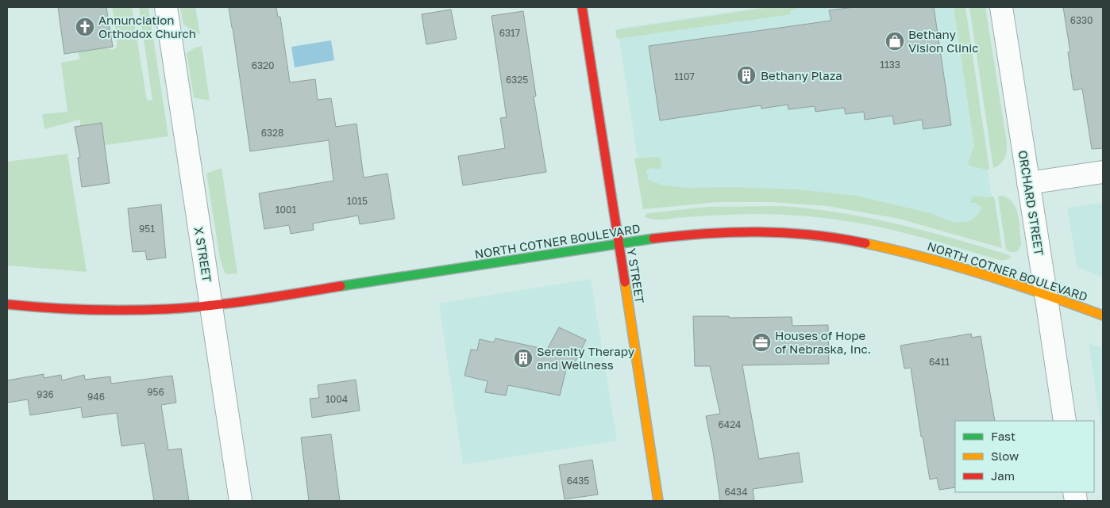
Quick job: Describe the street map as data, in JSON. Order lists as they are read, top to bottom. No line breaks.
{"streets":{"main road":["NORTH COTNER BOULEVARD","Y STREET"],"street":["ORCHARD STREET","X STREET"]},"crossings":[["ORCHARD STREET","NORTH COTNER BOULEVARD"],["NORTH COTNER BOULEVARD","X STREET"],["NORTH COTNER BOULEVARD","Y STREET"]],"places":{"church":["Annunciation Orthodox Church"],"shop":["Bethany Vision Clinic"],"building":["Bethany Plaza","Serenity Therapy and Wellness"],"office":["Houses of Hope of Nebraska, Inc."]},"house_numbers":["6330","6317","1133","6320","1107","6325","6328","1015","1001","951","6411","956","936","946","1004","6424","6435","6434"],"legend":["Fast","Slow","Jam"]}
